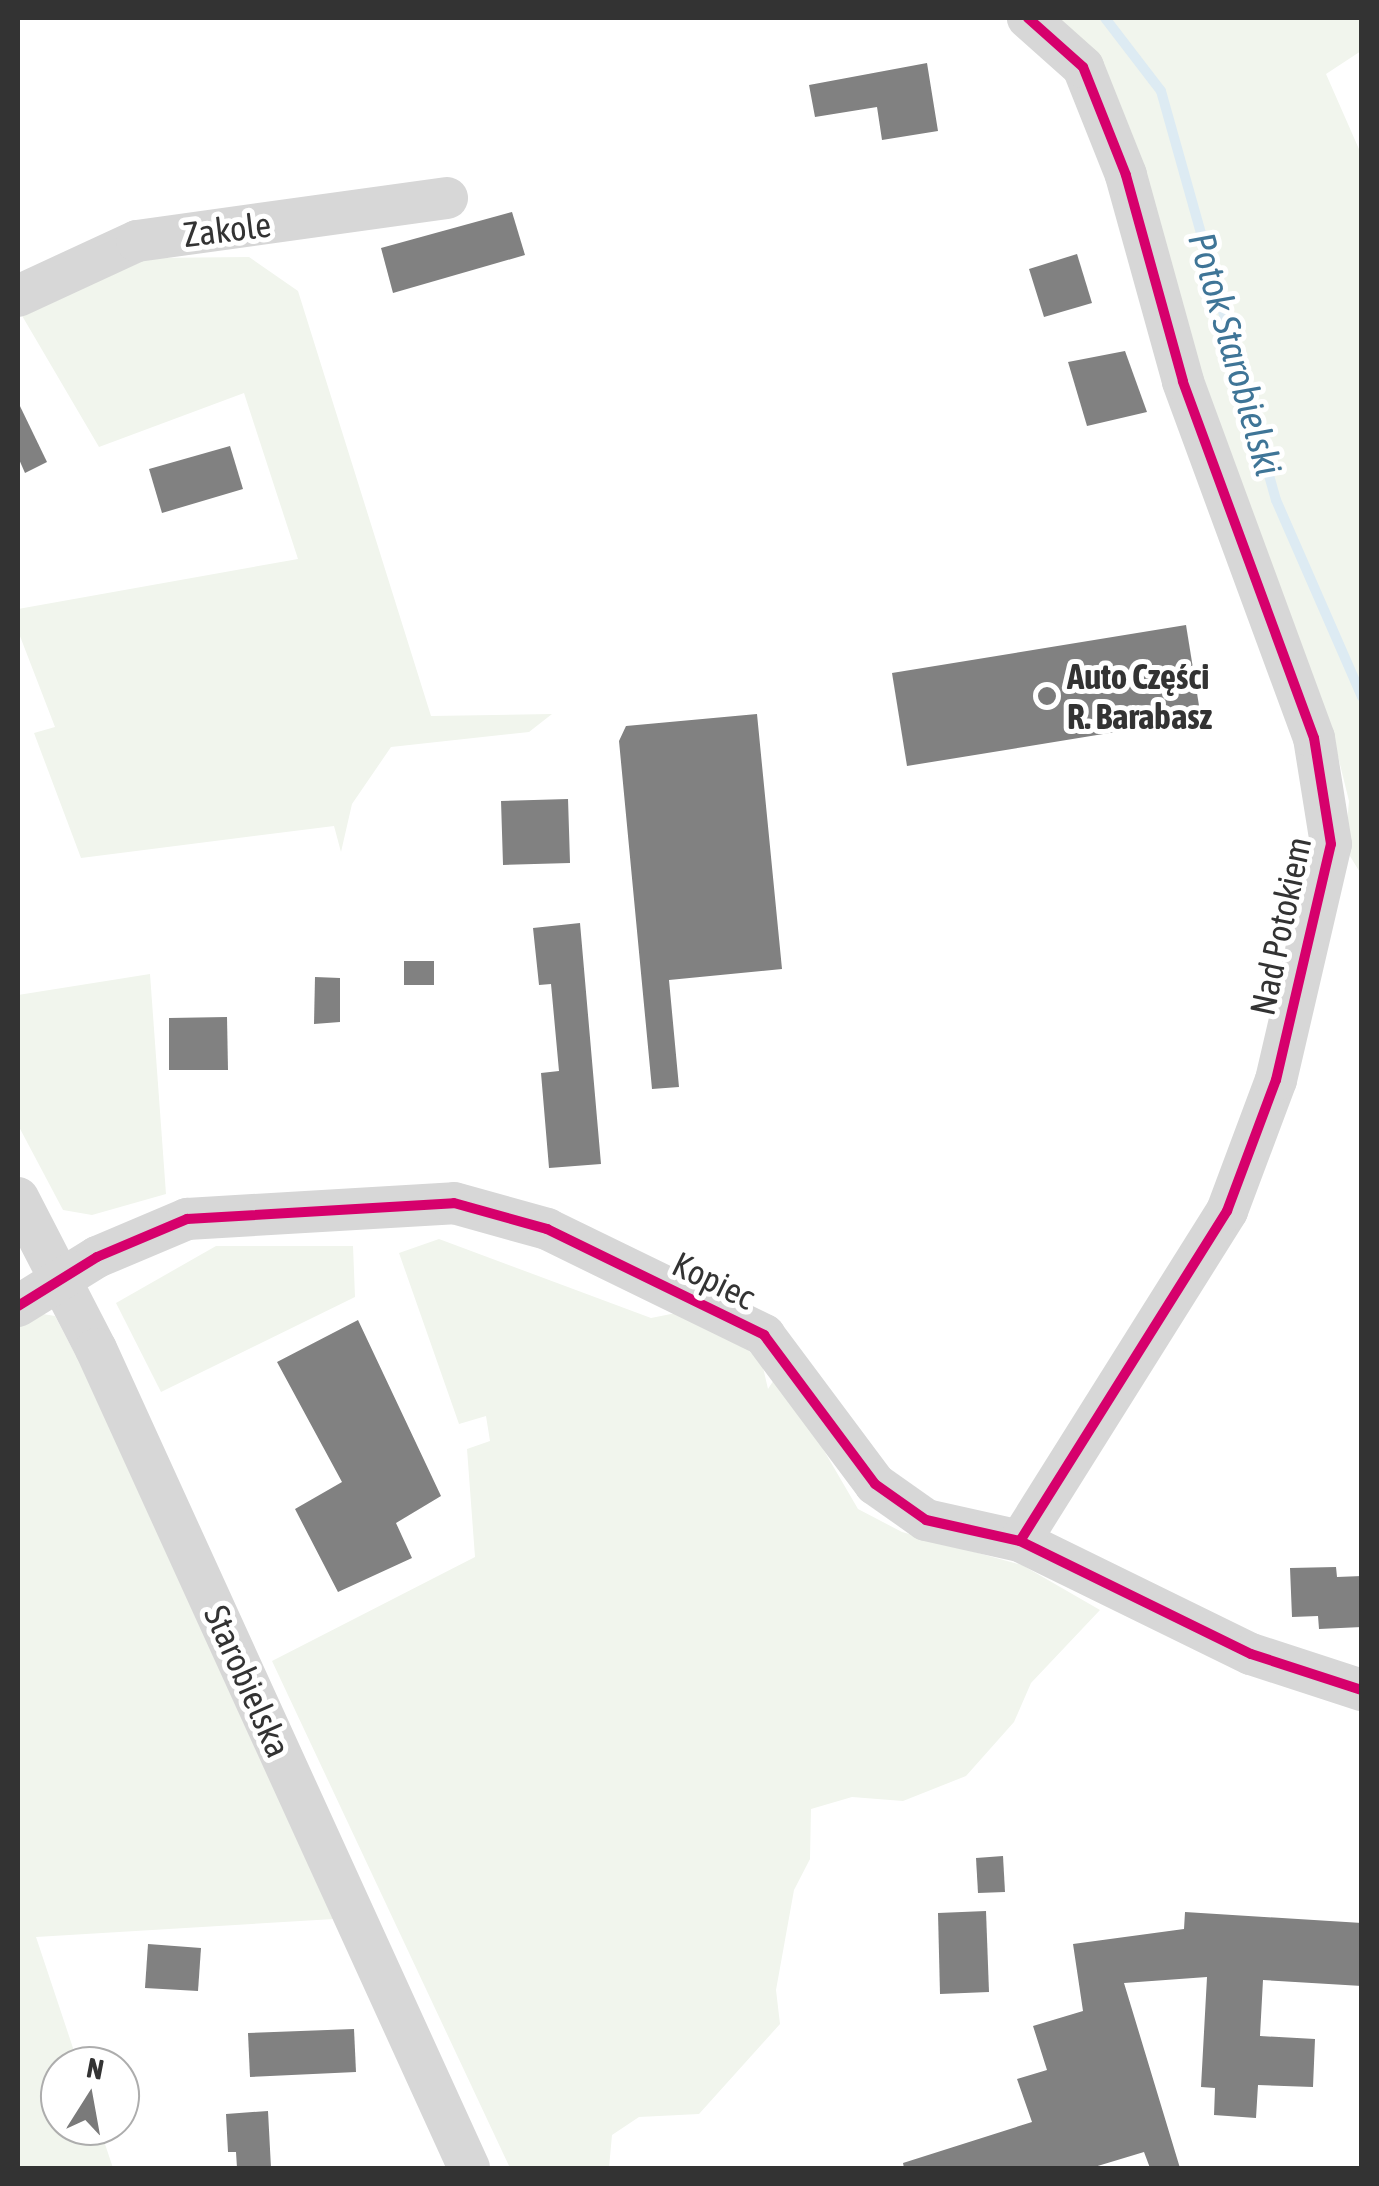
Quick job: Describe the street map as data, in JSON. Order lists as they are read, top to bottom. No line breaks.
{"streets":{"street":["Zakole","Nad Potokiem","Kopiec","Starobielska"]},"crossings":[["Nad Potokiem","Kopiec"],["Kopiec","Starobielska"]],"water":["Potok Starobielski"],"places":["Auto Części R. Barabasz"],"north":"top"}
